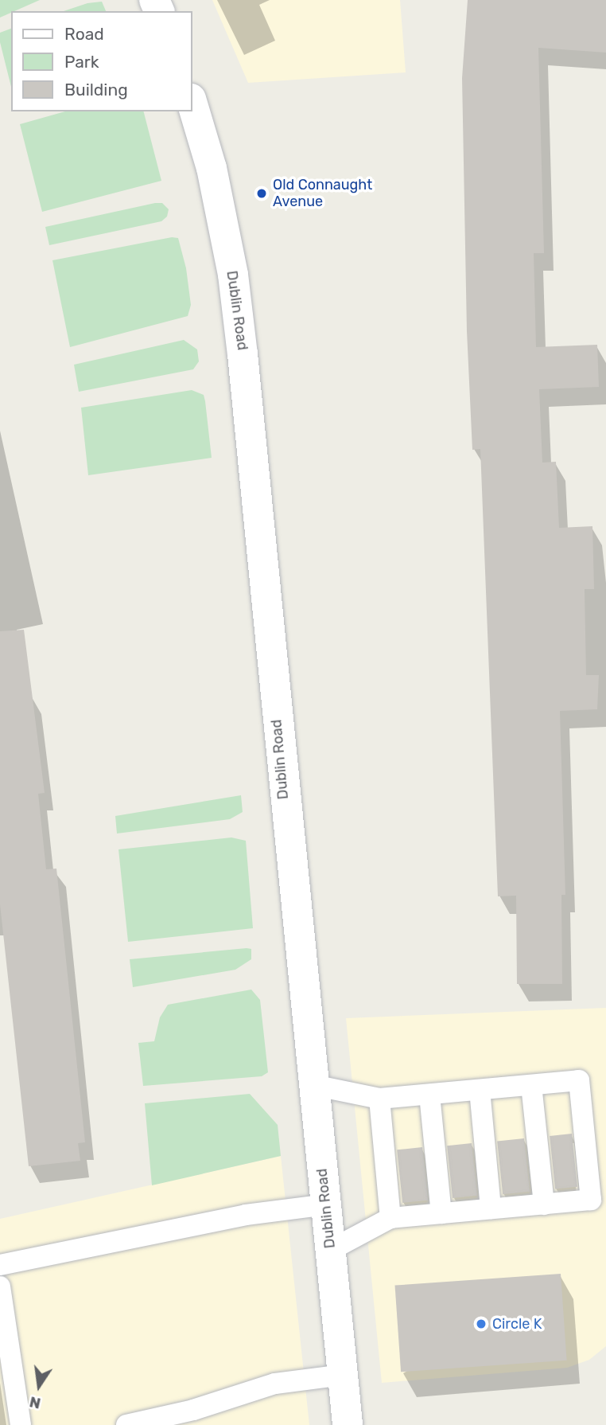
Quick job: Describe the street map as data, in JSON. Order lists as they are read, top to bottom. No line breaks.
{"streets":{"main road":["Dublin Road"]},"places":["Old Connaught Avenue","Circle K"],"legend":["Road","Park","Building"],"north":"bottom"}
